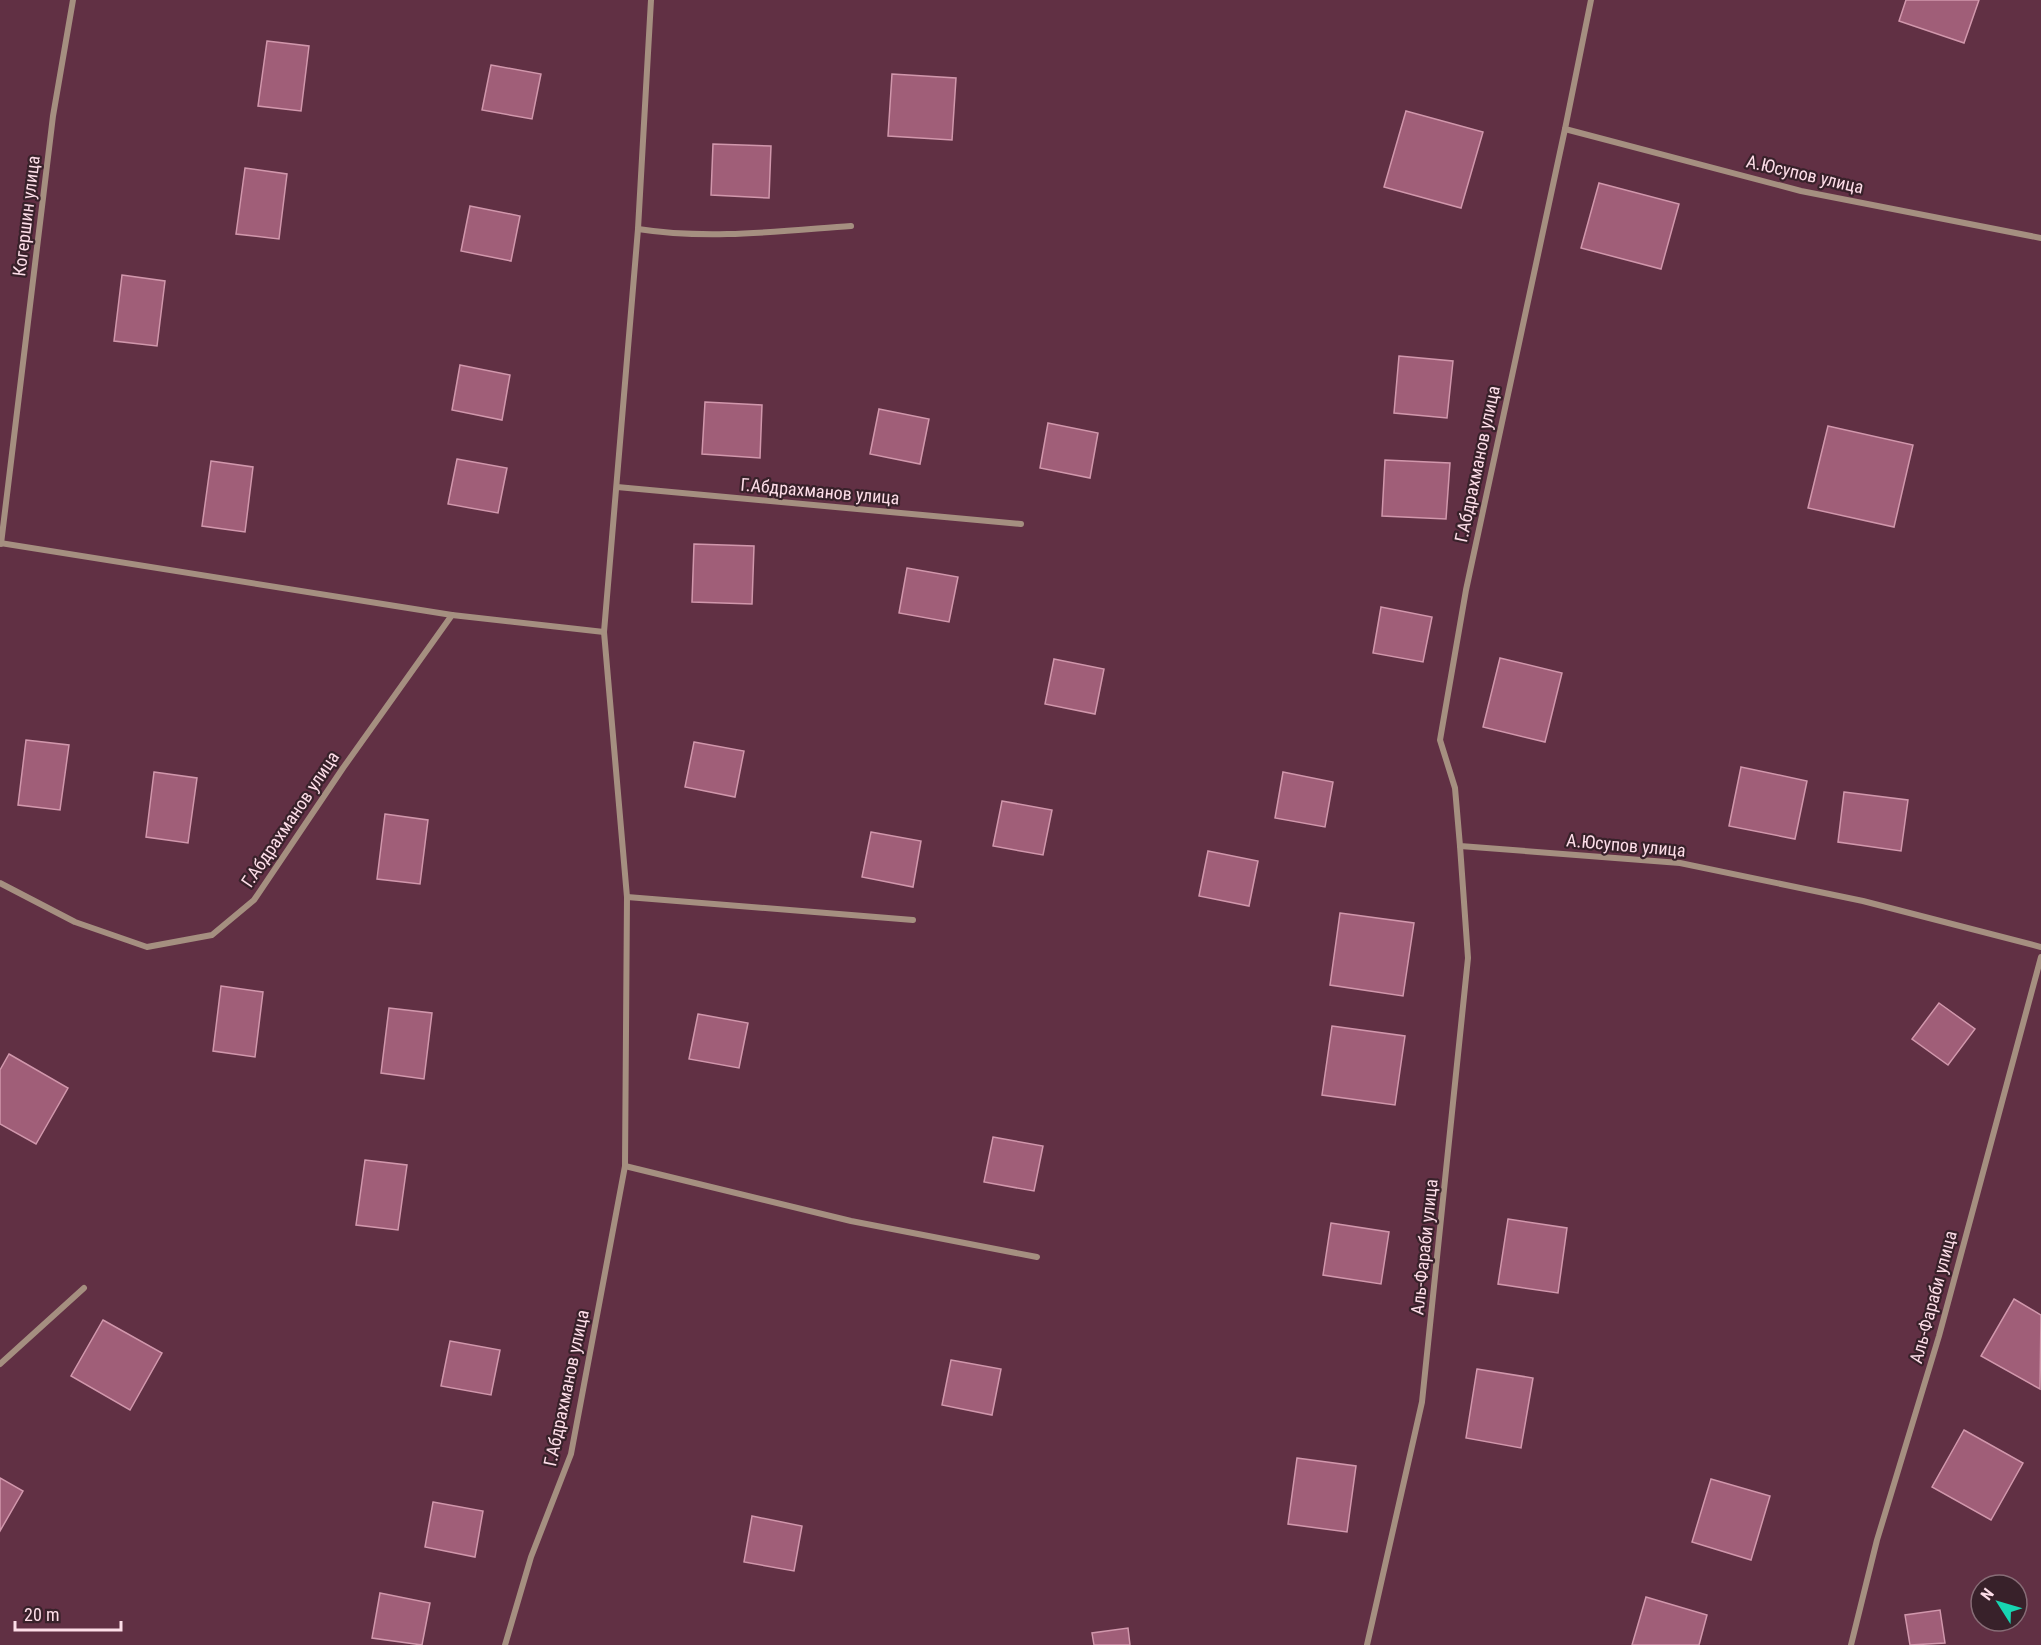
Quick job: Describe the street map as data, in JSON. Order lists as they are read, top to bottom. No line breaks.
{"streets":{"street":["А.Юсупов улица","Когершин улица","Г.Абдрахманов улица","Аль-Фараби улица"]},"crossings":[["А.Юсупов улица","Г.Абдрахманов улица"],["А.Юсупов улица","Аль-Фараби улица"],["Г.Абдрахманов улица","Аль-Фараби улица"]],"scale_bar":"20 m","north":"top left"}
